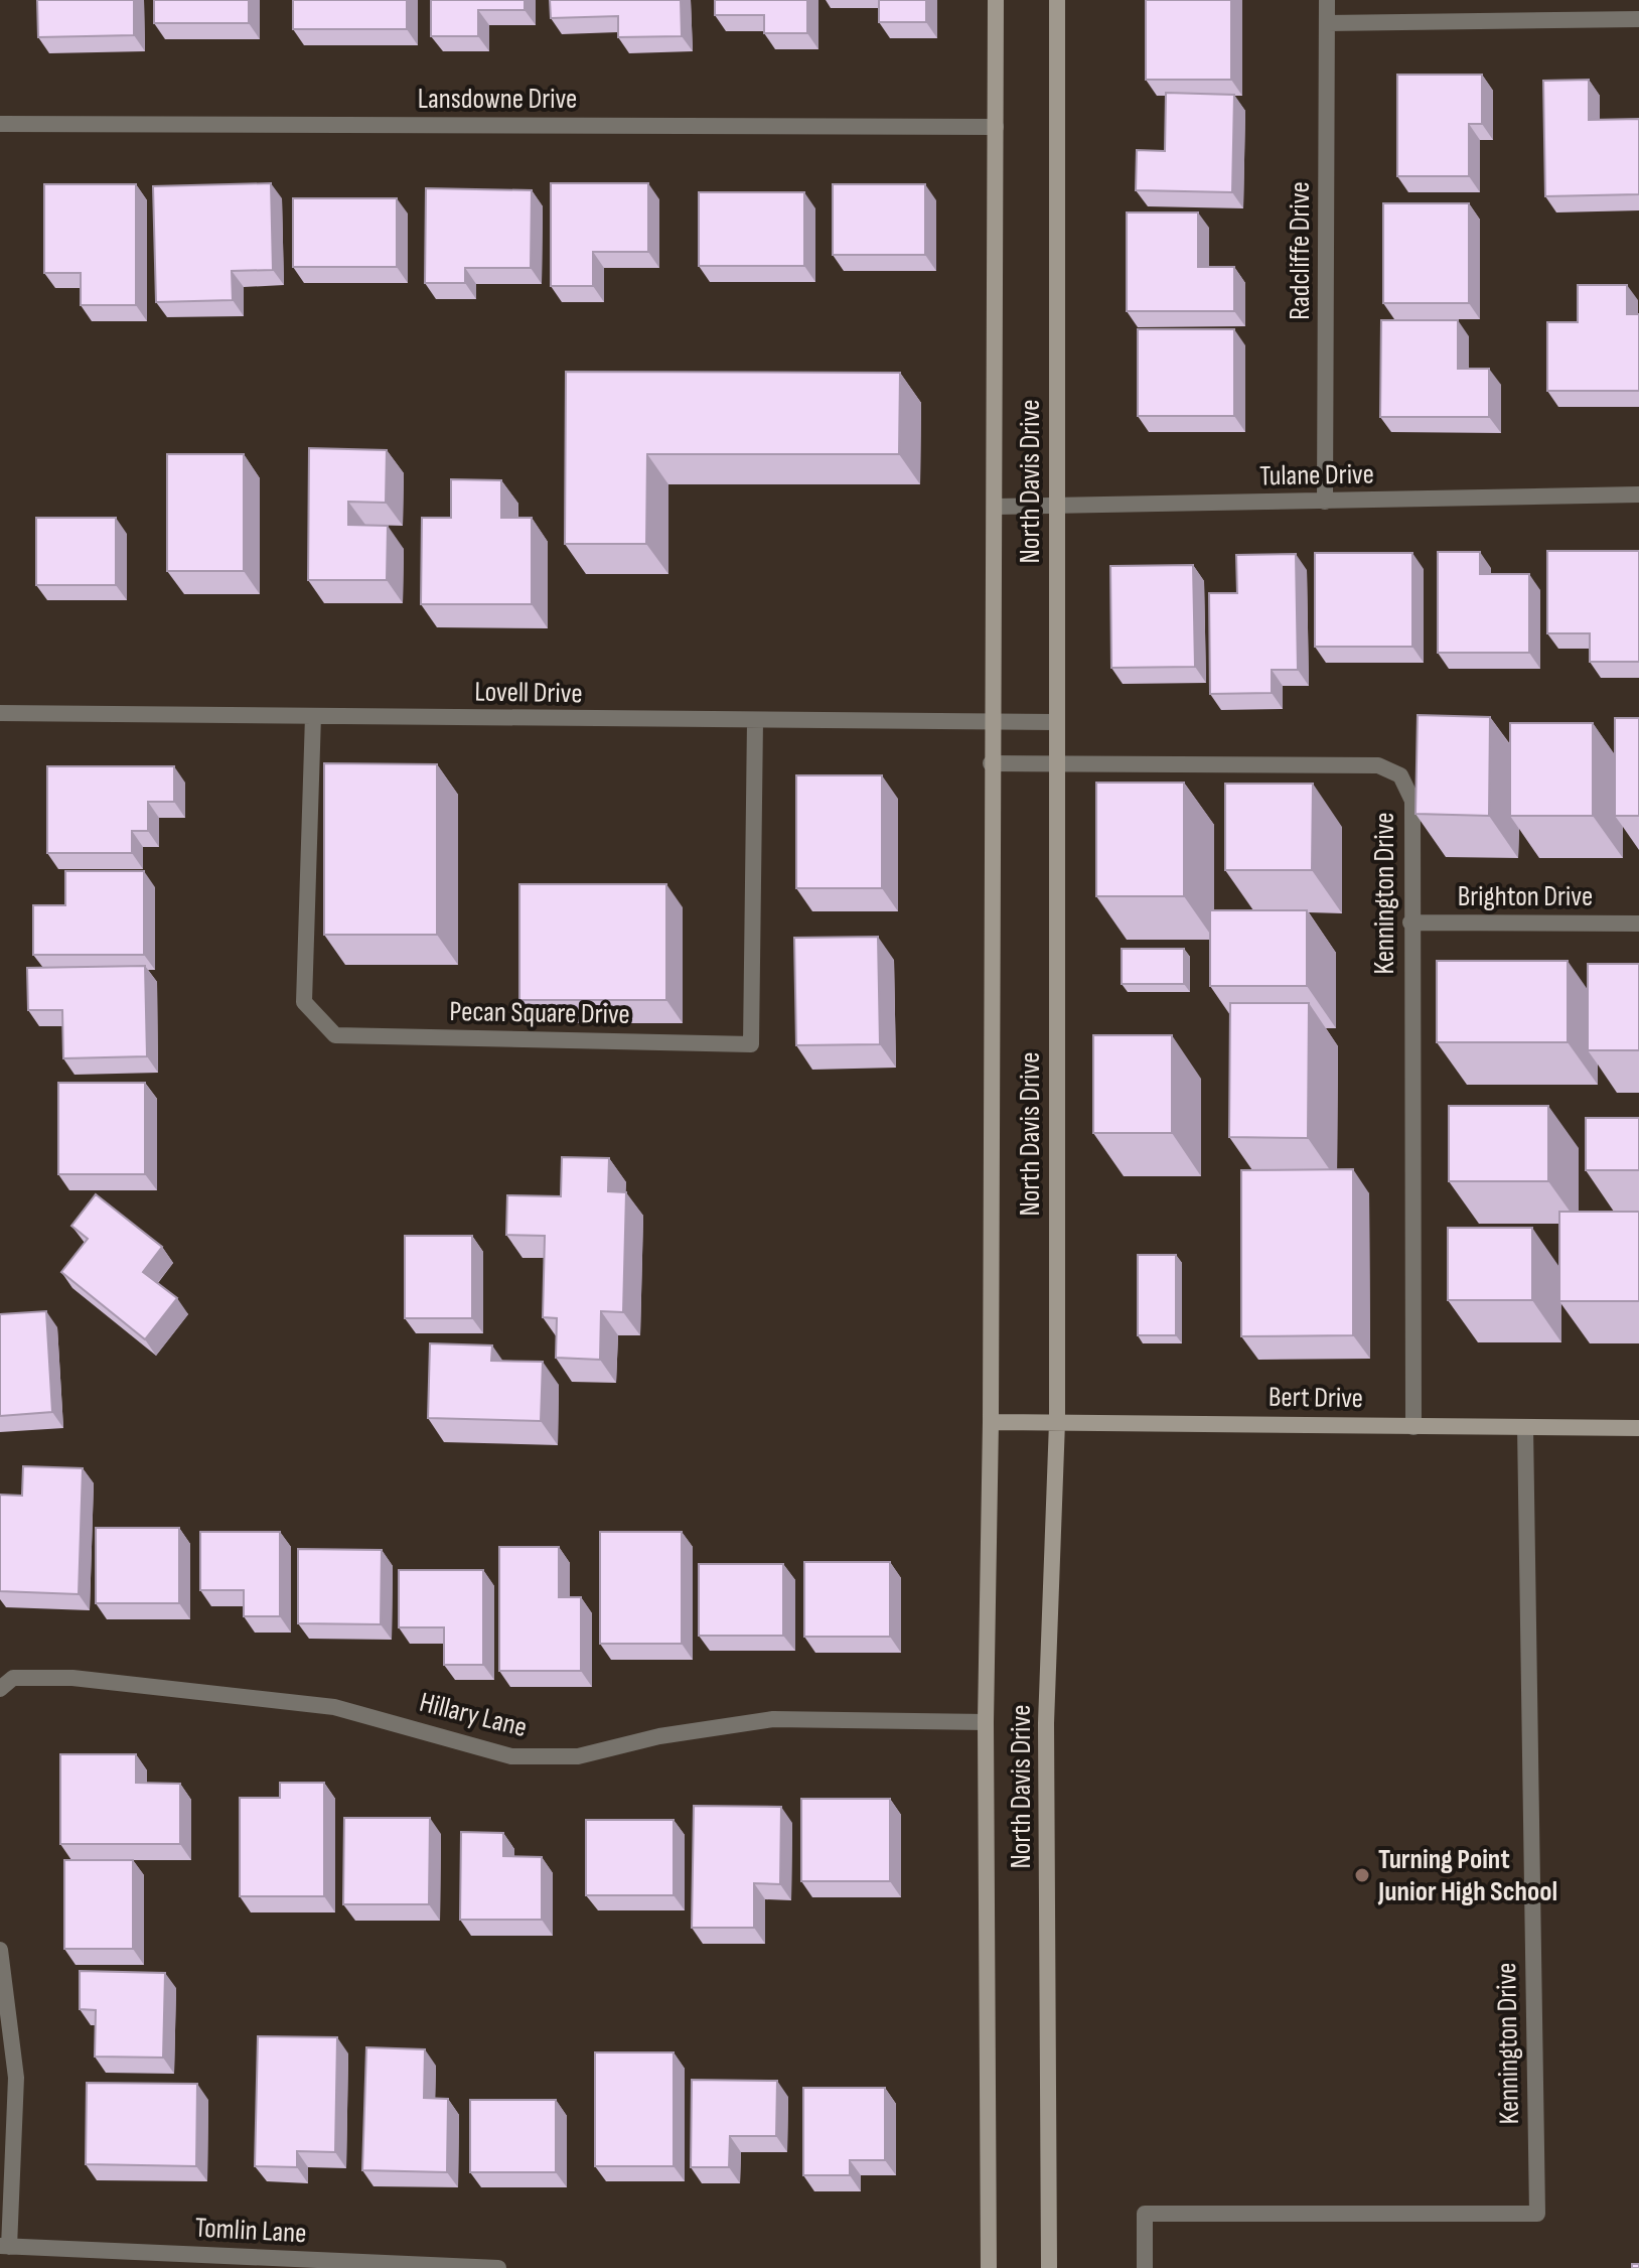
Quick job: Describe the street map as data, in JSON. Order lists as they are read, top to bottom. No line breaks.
{"streets":{"street":["Lansdowne Drive","Radcliffe Drive","Tulane Drive","North Davis Drive","Lovell Drive","Kennington Drive","Brighton Drive","Pecan Square Drive","Bert Drive","Hillary Lane","Tomlin Lane"]},"crossings":[["Lansdowne Drive","North Davis Drive"],["Radcliffe Drive","Tulane Drive"],["Tulane Drive","North Davis Drive"],["North Davis Drive","Lovell Drive"],["North Davis Drive","Kennington Drive"],["North Davis Drive","Bert Drive"],["North Davis Drive","Hillary Lane"],["Lovell Drive","Pecan Square Drive"],["Kennington Drive","Brighton Drive"],["Kennington Drive","Bert Drive"]],"places":["Turning Point Junior High School"]}
